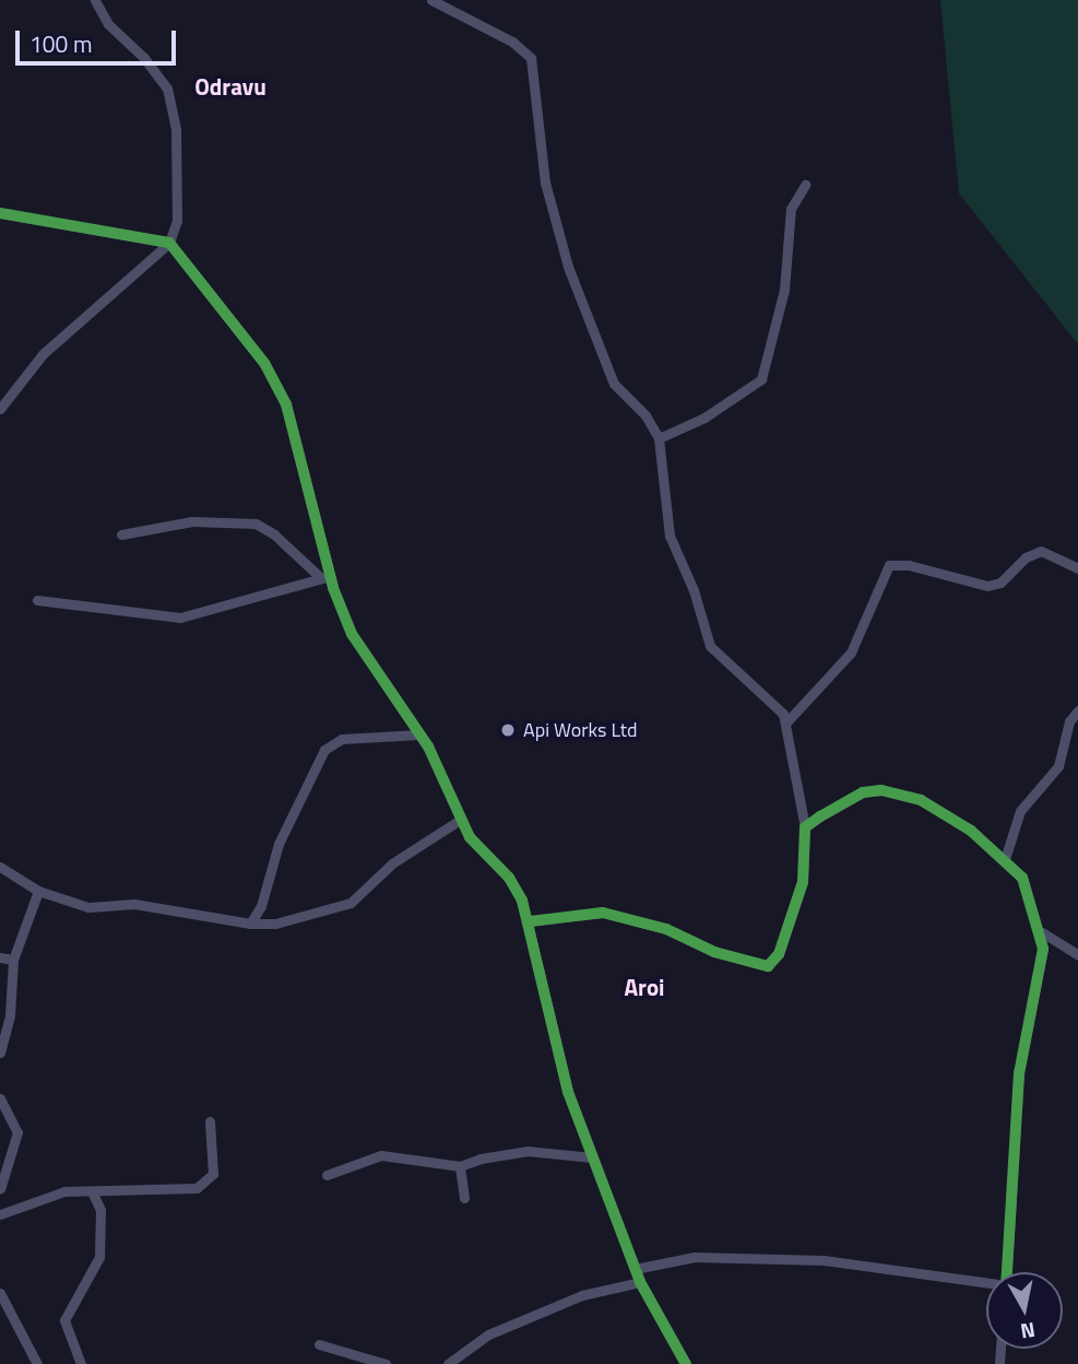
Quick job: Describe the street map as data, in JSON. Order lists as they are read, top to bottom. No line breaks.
{"districts":["Odravu","Aroi"],"places":["Api Works Ltd"],"scale_bar":"100 m","north":"bottom"}
